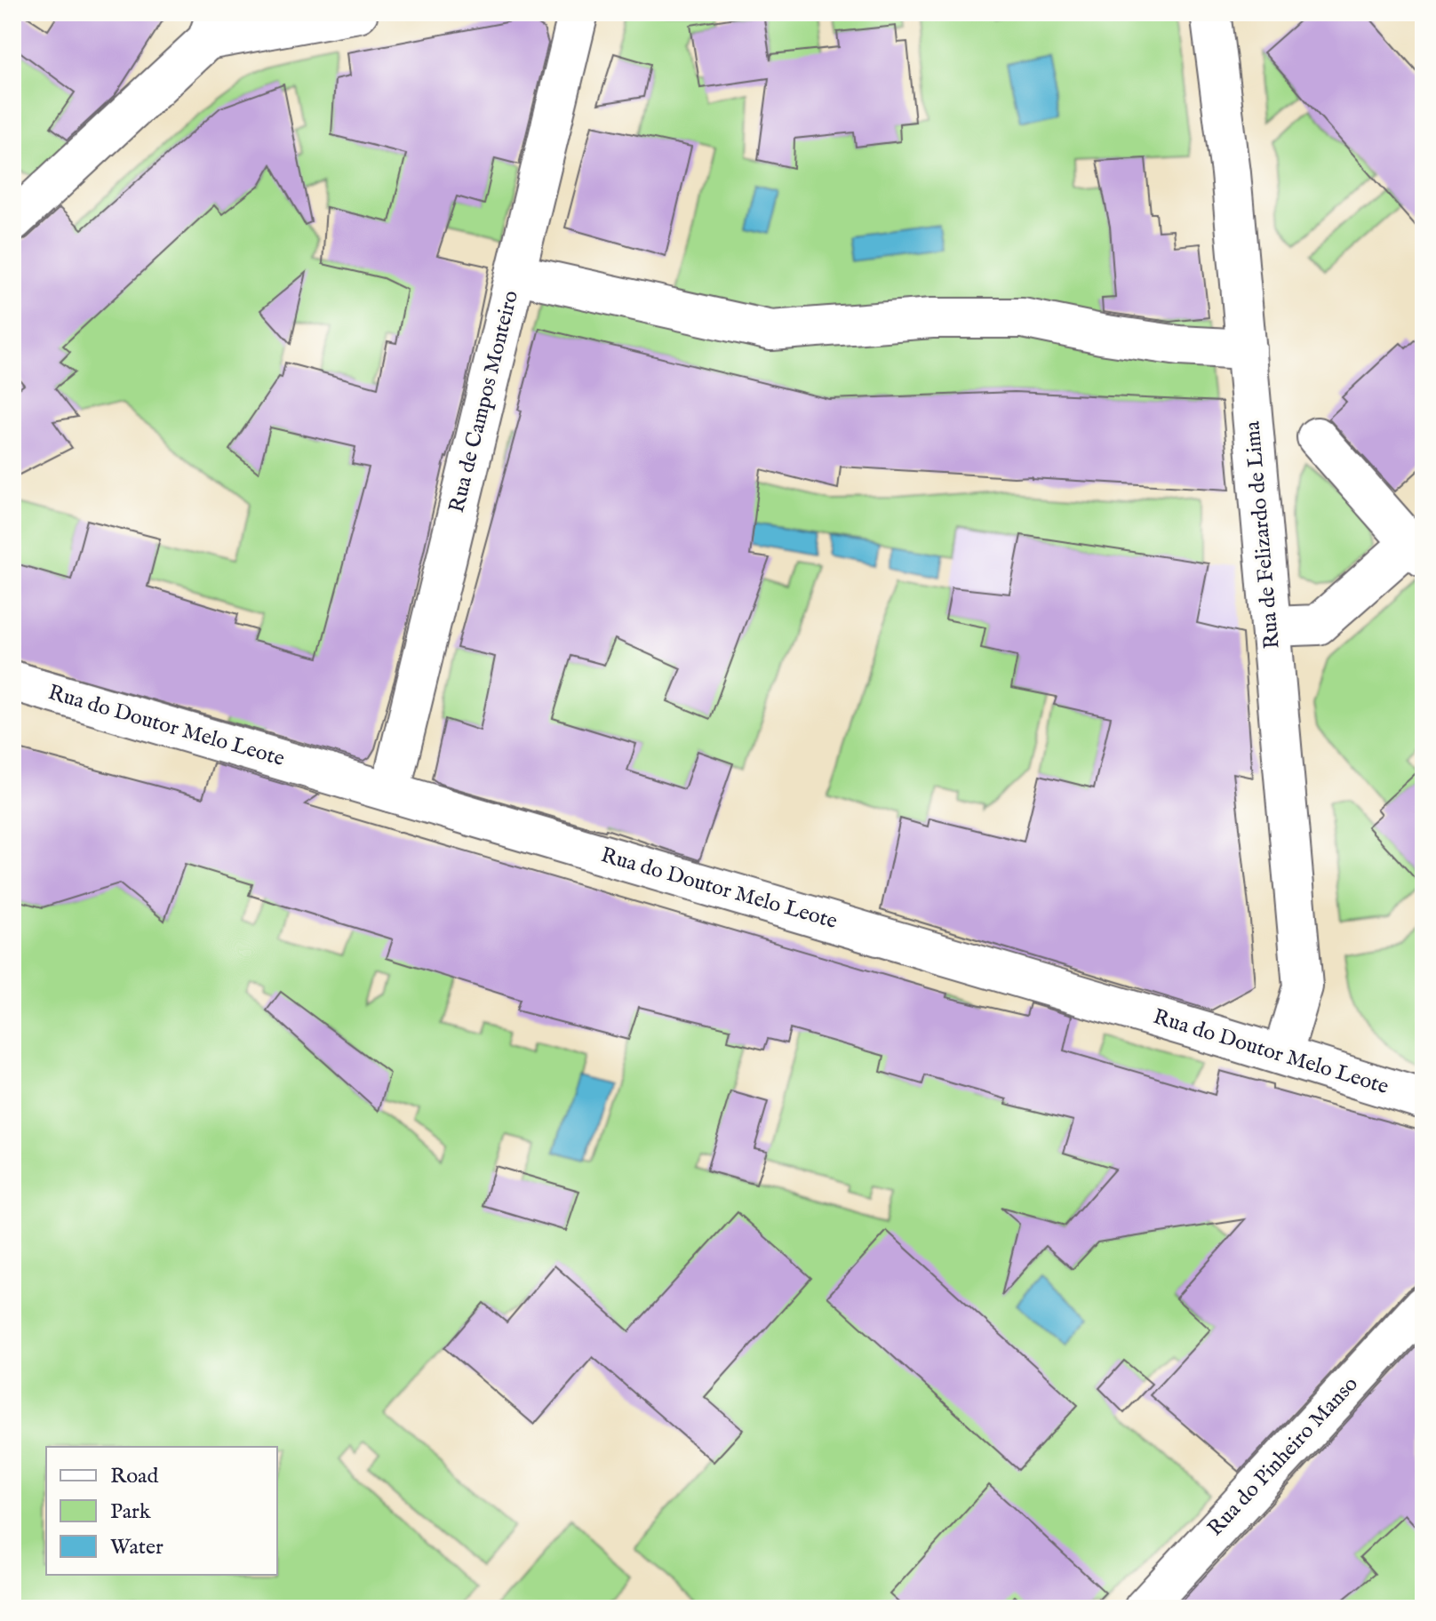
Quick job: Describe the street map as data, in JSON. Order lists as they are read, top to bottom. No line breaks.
{"streets":{"street":["Rua de Campos Monteiro","Rua de Felizardo de Lima","Rua do Doutor Melo Leote","Rua do Pinheiro Manso"]},"crossings":[["Rua de Campos Monteiro","Rua do Doutor Melo Leote"],["Rua de Felizardo de Lima","Rua do Doutor Melo Leote"]],"legend":["Road","Park","Water"]}
